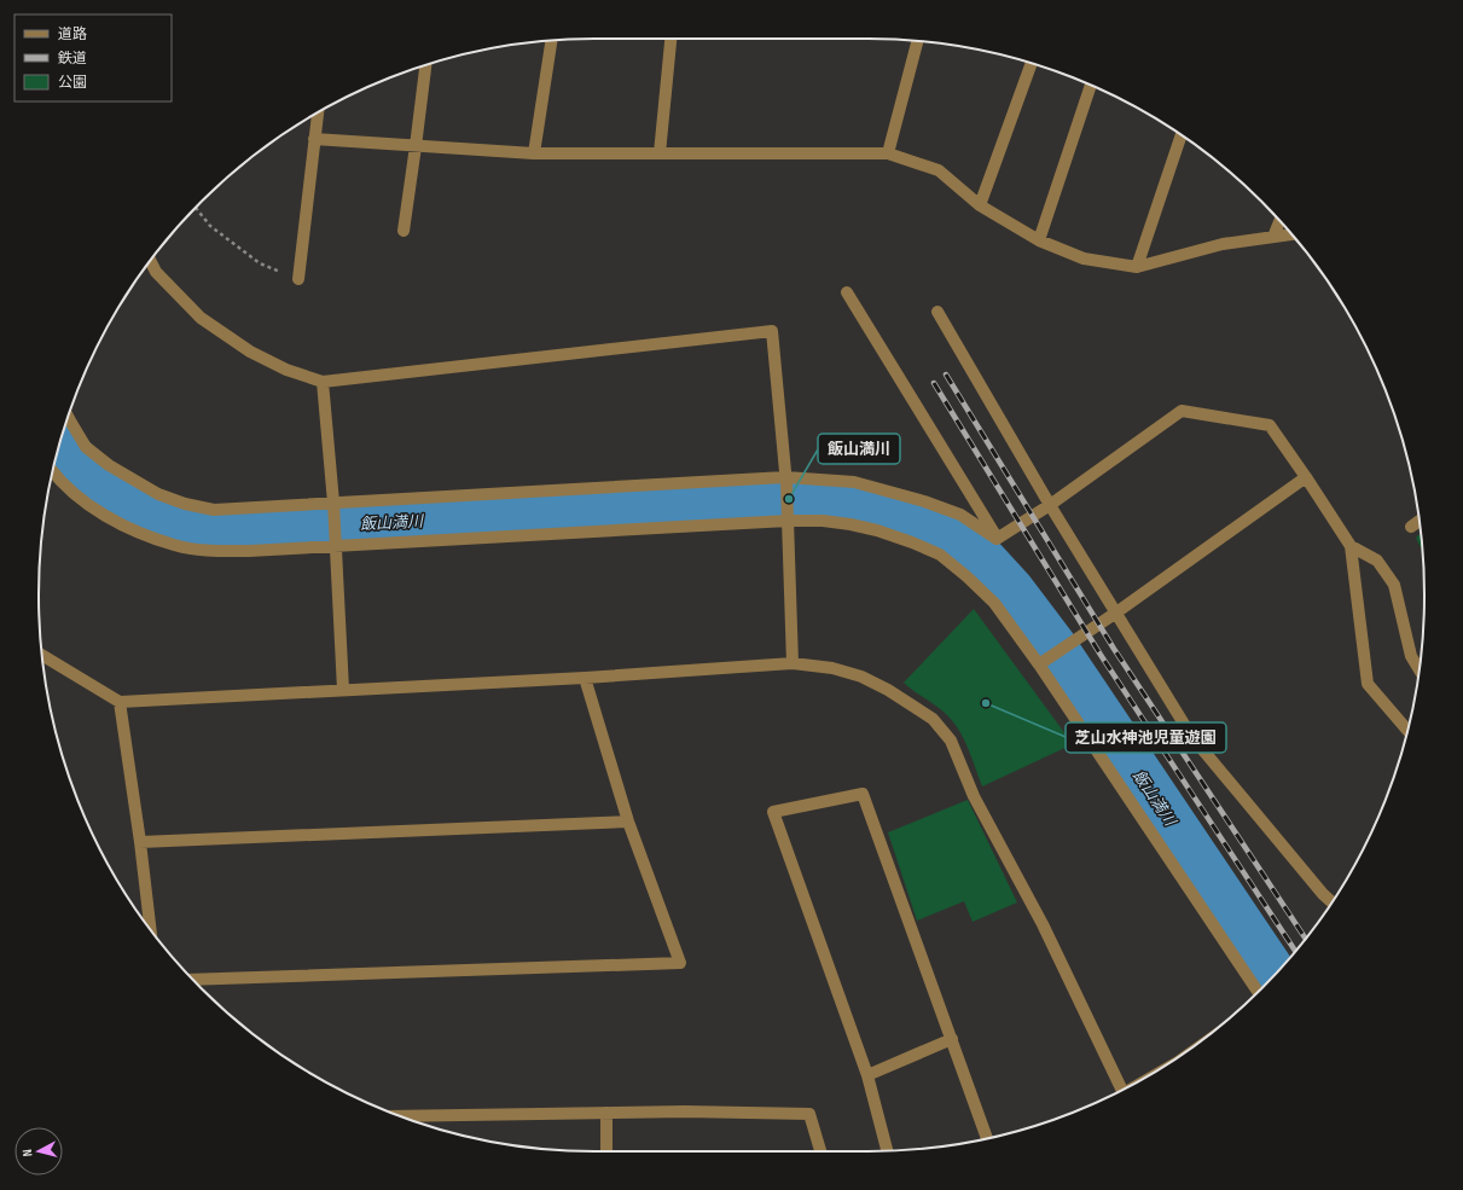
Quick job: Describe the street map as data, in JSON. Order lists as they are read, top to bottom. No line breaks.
{"water":["飯山満川"],"places":["飯山満川","芝山水神池児童遊園"],"legend":["道路","鉄道","公園"],"north":"left"}
